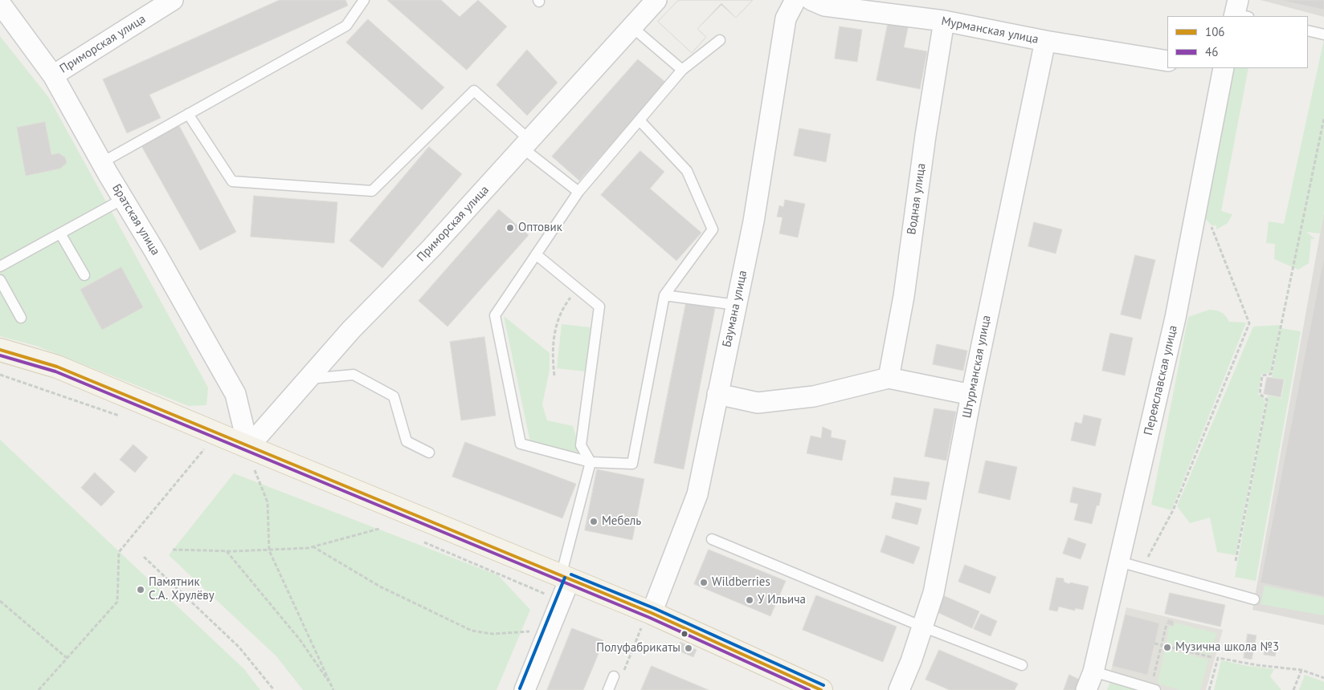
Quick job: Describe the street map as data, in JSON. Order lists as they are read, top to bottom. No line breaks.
{"streets":{"street":["Мурманская улица","Приморская улица","Водная улица","Братская улица","Баумана улица","Штурманская улица","Переяславская улица"]},"crossings":[["Мурманская улица","Водная улица"],["Мурманская улица","Штурманская улица"],["Приморская улица","Братская улица"]],"places":["Оптовик","Мебель","Wildberries","Памятник С.А. Хрулёву","У Ильича","Музична школа №3","Полуфабрикаты"],"lines":["transit line 106","transit line 46"],"legend":["106","46"]}
